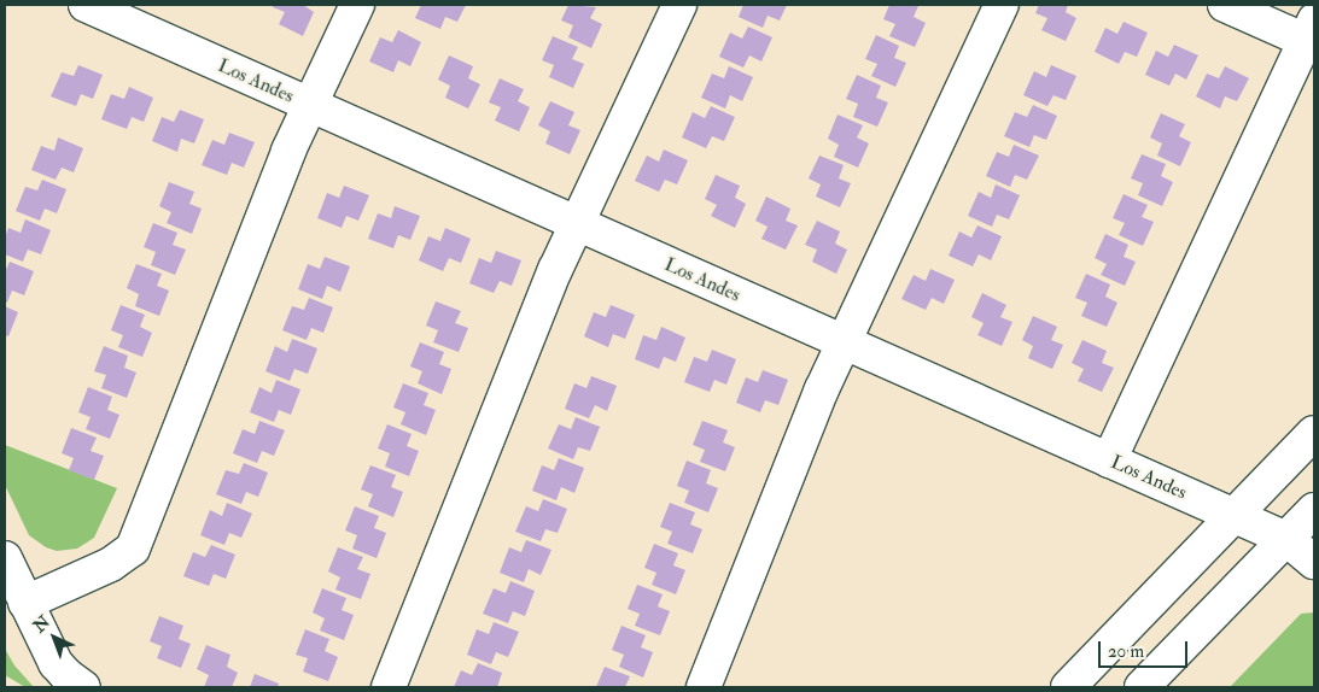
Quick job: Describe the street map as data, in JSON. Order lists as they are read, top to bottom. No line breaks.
{"streets":{"street":["Los Andes"]},"scale_bar":"20 m","north":"top left"}
